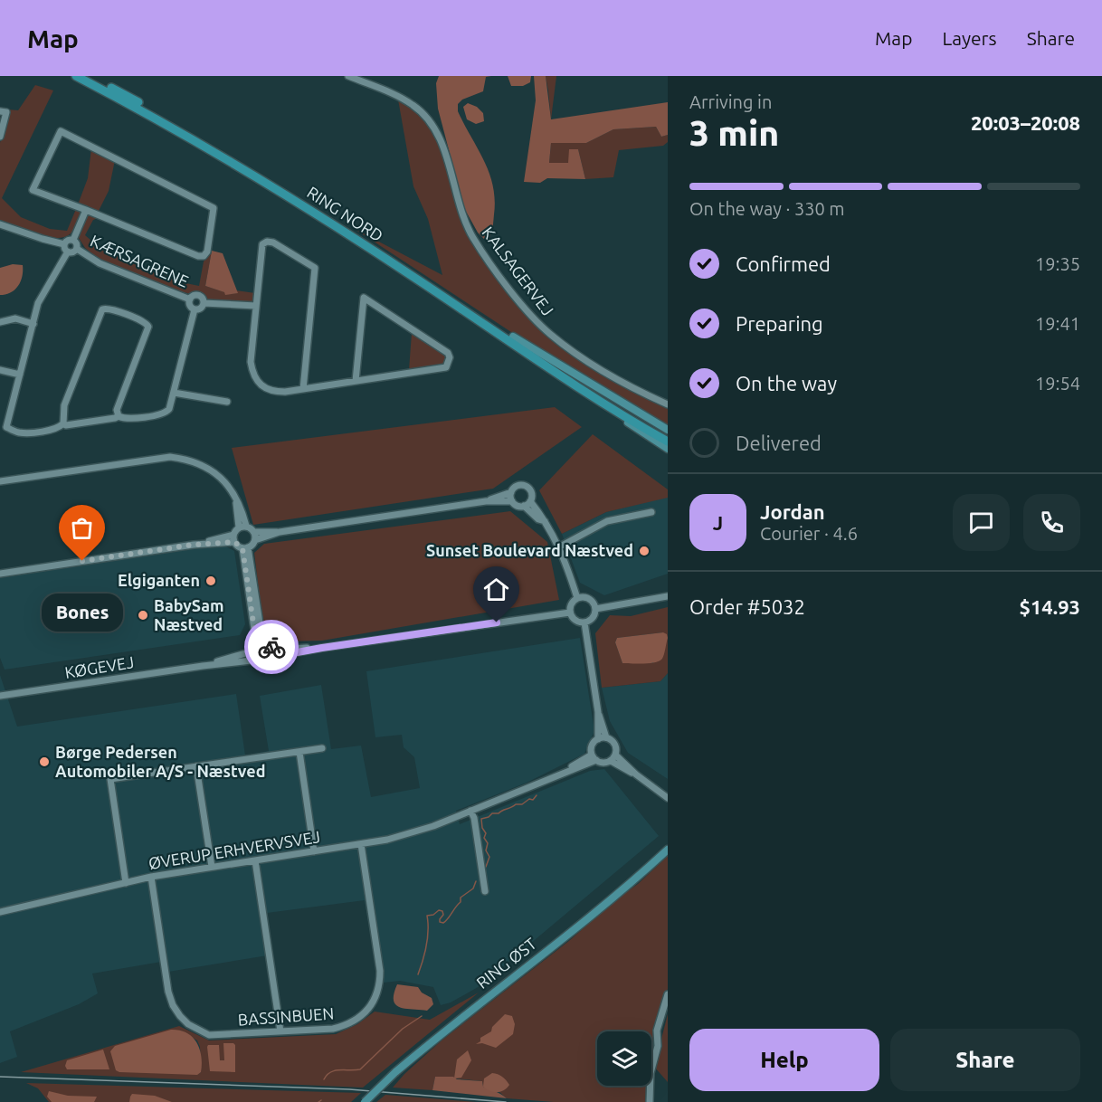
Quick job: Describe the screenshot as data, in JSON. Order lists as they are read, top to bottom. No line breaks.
{"streets":{"highway":["RING NORD"],"main road":["RING ØST"],"street":["KÆRSAGRENE","KALSAGERVEJ","KØGEVEJ","ØVERUP ERHVERVSVEJ","BASSINBUEN"]},"crossings":[["ØVERUP ERHVERVSVEJ","BASSINBUEN"]],"places":["Sunset Boulevard Næstved","Bones","Elgiganten","BabySam Næstved","Børge Pedersen Automobiler A/S - Næstved"],"page":{"header":"Map","nav":["Map","Layers","Share"],"heading":["3 min","Arriving in","20:03–20:08"],"panel":["Jordan","Courier · 4.6","Order #5032","$14.93"],"bar":"On the way · 330 m","list":[["Confirmed","19:35"],["Preparing","19:41"],["On the way","19:54"],"Delivered"],"round":"J","bubble":"Bones","buttons":["Help","Share"]}}
